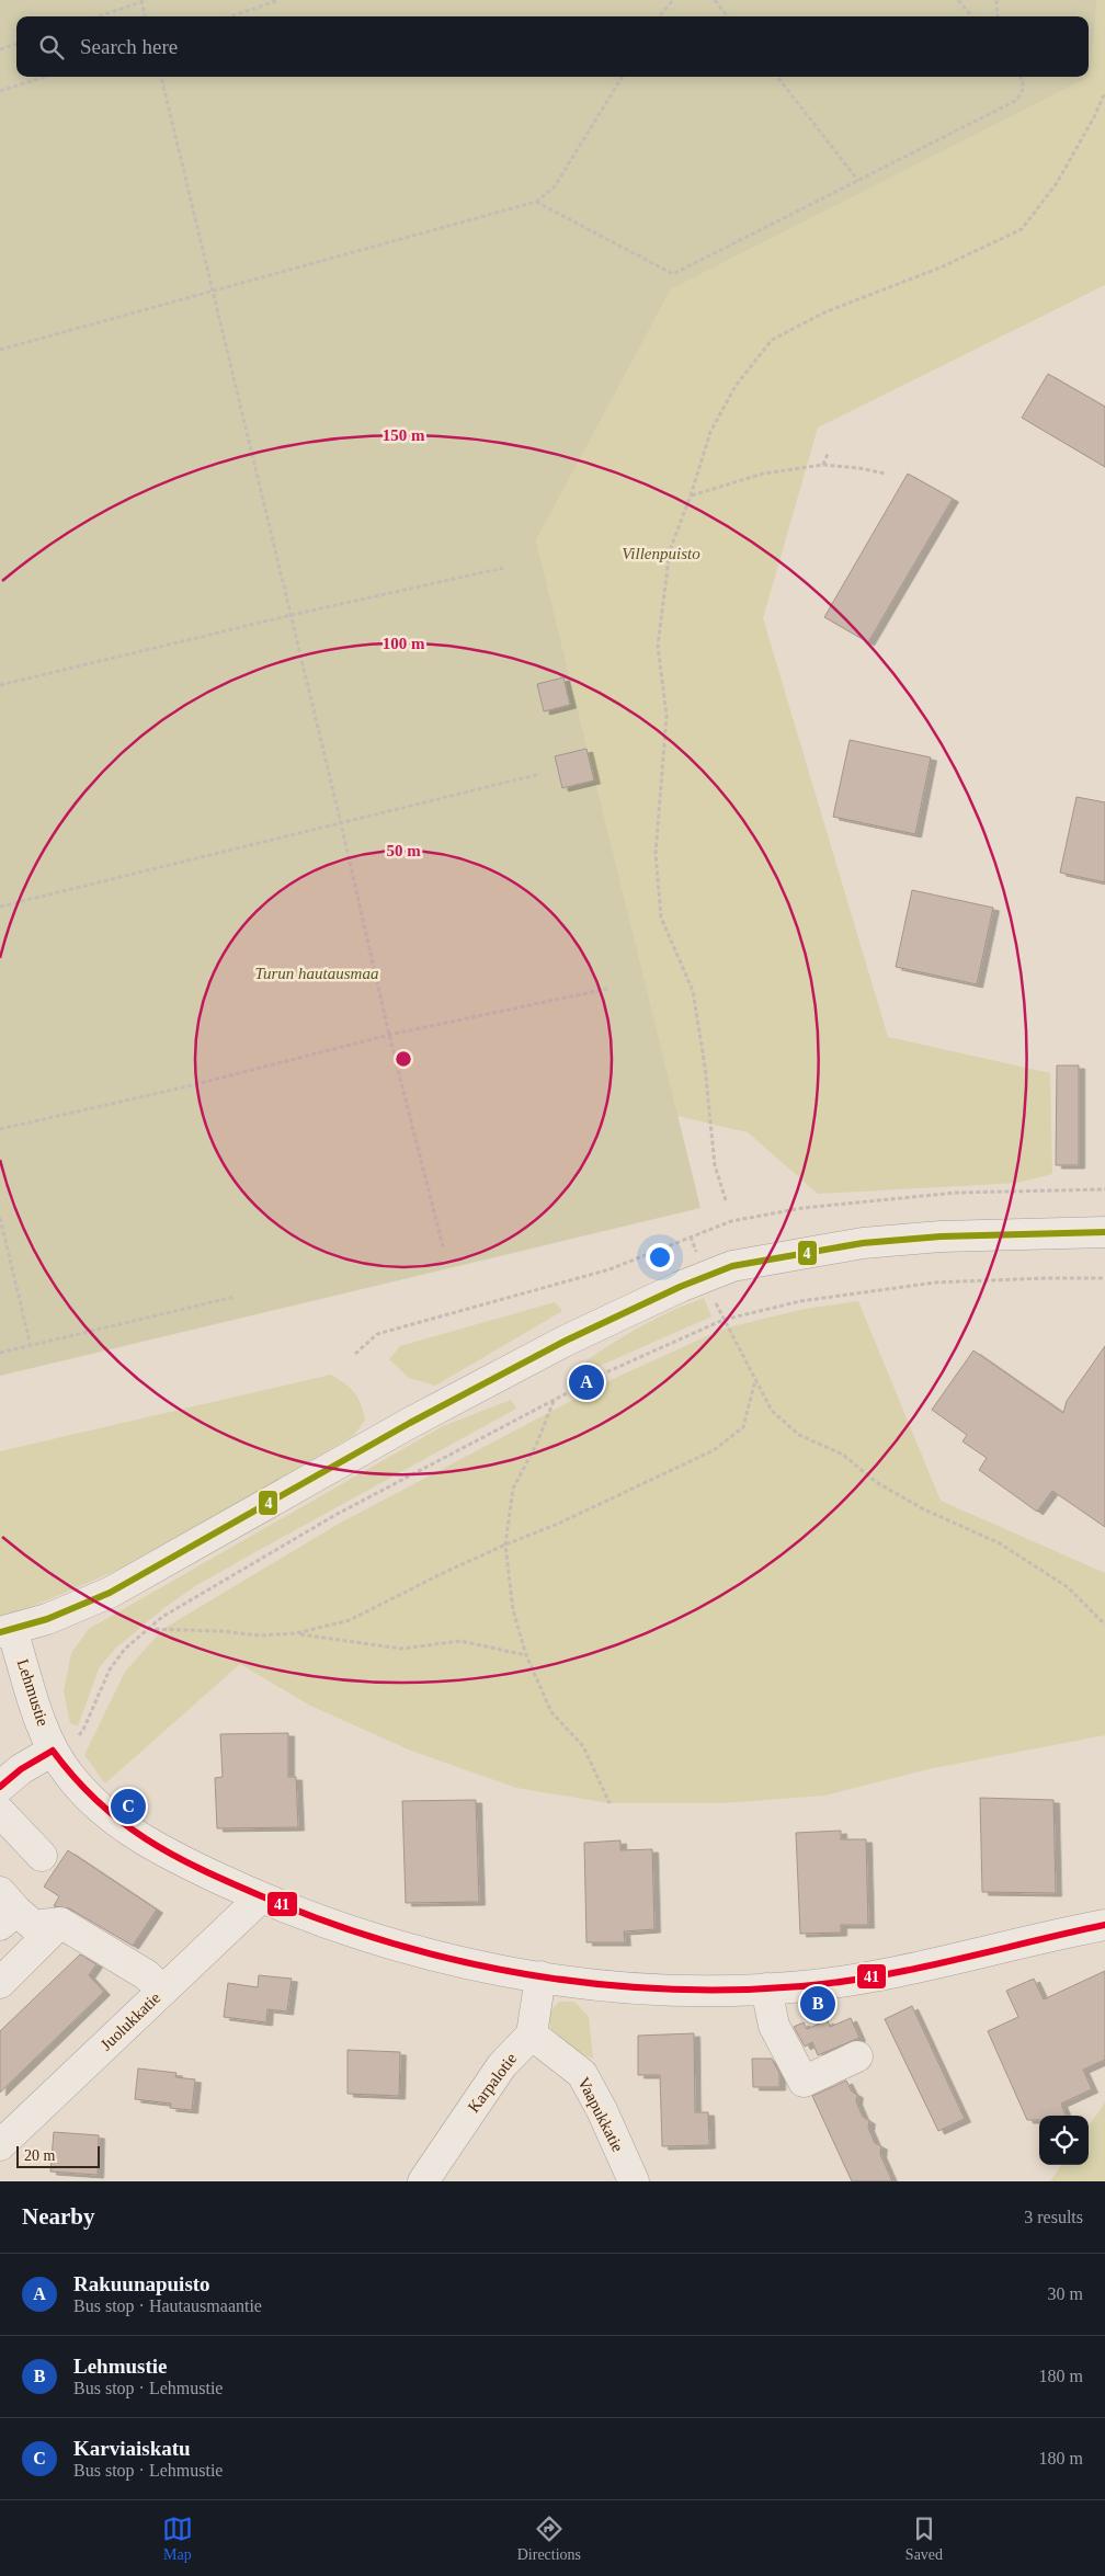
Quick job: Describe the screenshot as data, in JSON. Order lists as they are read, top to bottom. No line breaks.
{"streets":{"street":["Lehmustie","Juolukkatie","Karpalotie","Vaapukkatie"]},"crossings":[["Lehmustie","Juolukkatie"],["Karpalotie","Vaapukkatie"]],"parks":["Villenpuisto","Turun hautausmaa"],"lines":["transit line 4","transit line 41"],"scale_bar":"20 m","page":{"search":"Search here","pins":["A","C","B"],"scale":"20 m","heading":["Nearby","3 results"],"list":[{"mark":"A","name":"Rakuunapuisto","note":"Bus stop · Hautausmaantie","value":"30 m"},{"mark":"B","name":"Lehmustie","note":"Bus stop · Lehmustie","value":"180 m"},{"mark":"C","name":"Karviaiskatu","note":"Bus stop · Lehmustie","value":"180 m"}],"nav":["Map","Directions","Saved"]},"rings":["150 m","100 m","50 m"]}
